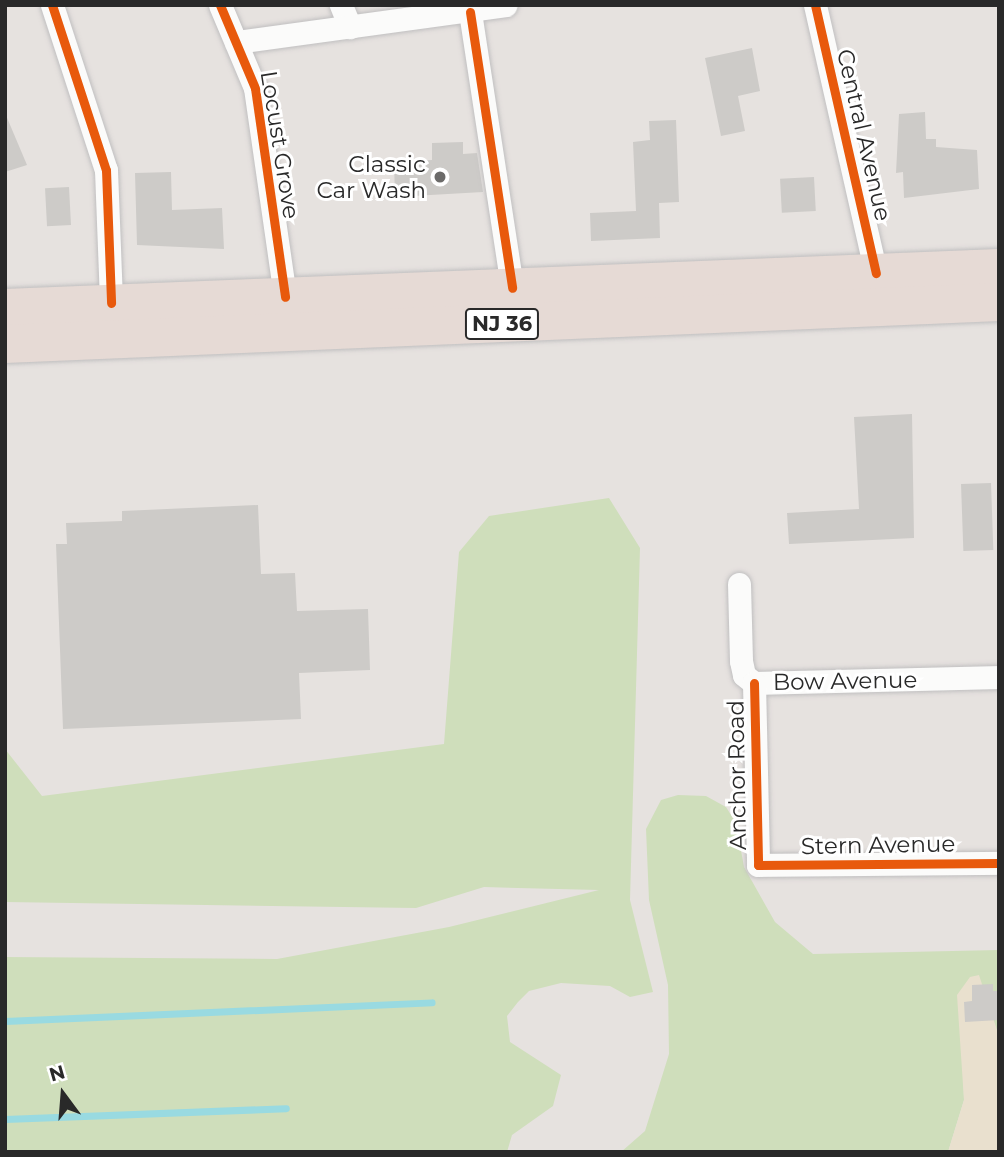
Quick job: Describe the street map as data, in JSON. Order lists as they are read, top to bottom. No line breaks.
{"streets":{"highway":["NJ 36"],"street":["Central Avenue","Locust Grove","Bow Avenue","Anchor Road","Stern Avenue"]},"crossings":[["Central Avenue","NJ 36"],["Locust Grove","NJ 36"],["Bow Avenue","Anchor Road"],["Anchor Road","Stern Avenue"]],"places":["Classic Car Wash"],"north":"top"}
